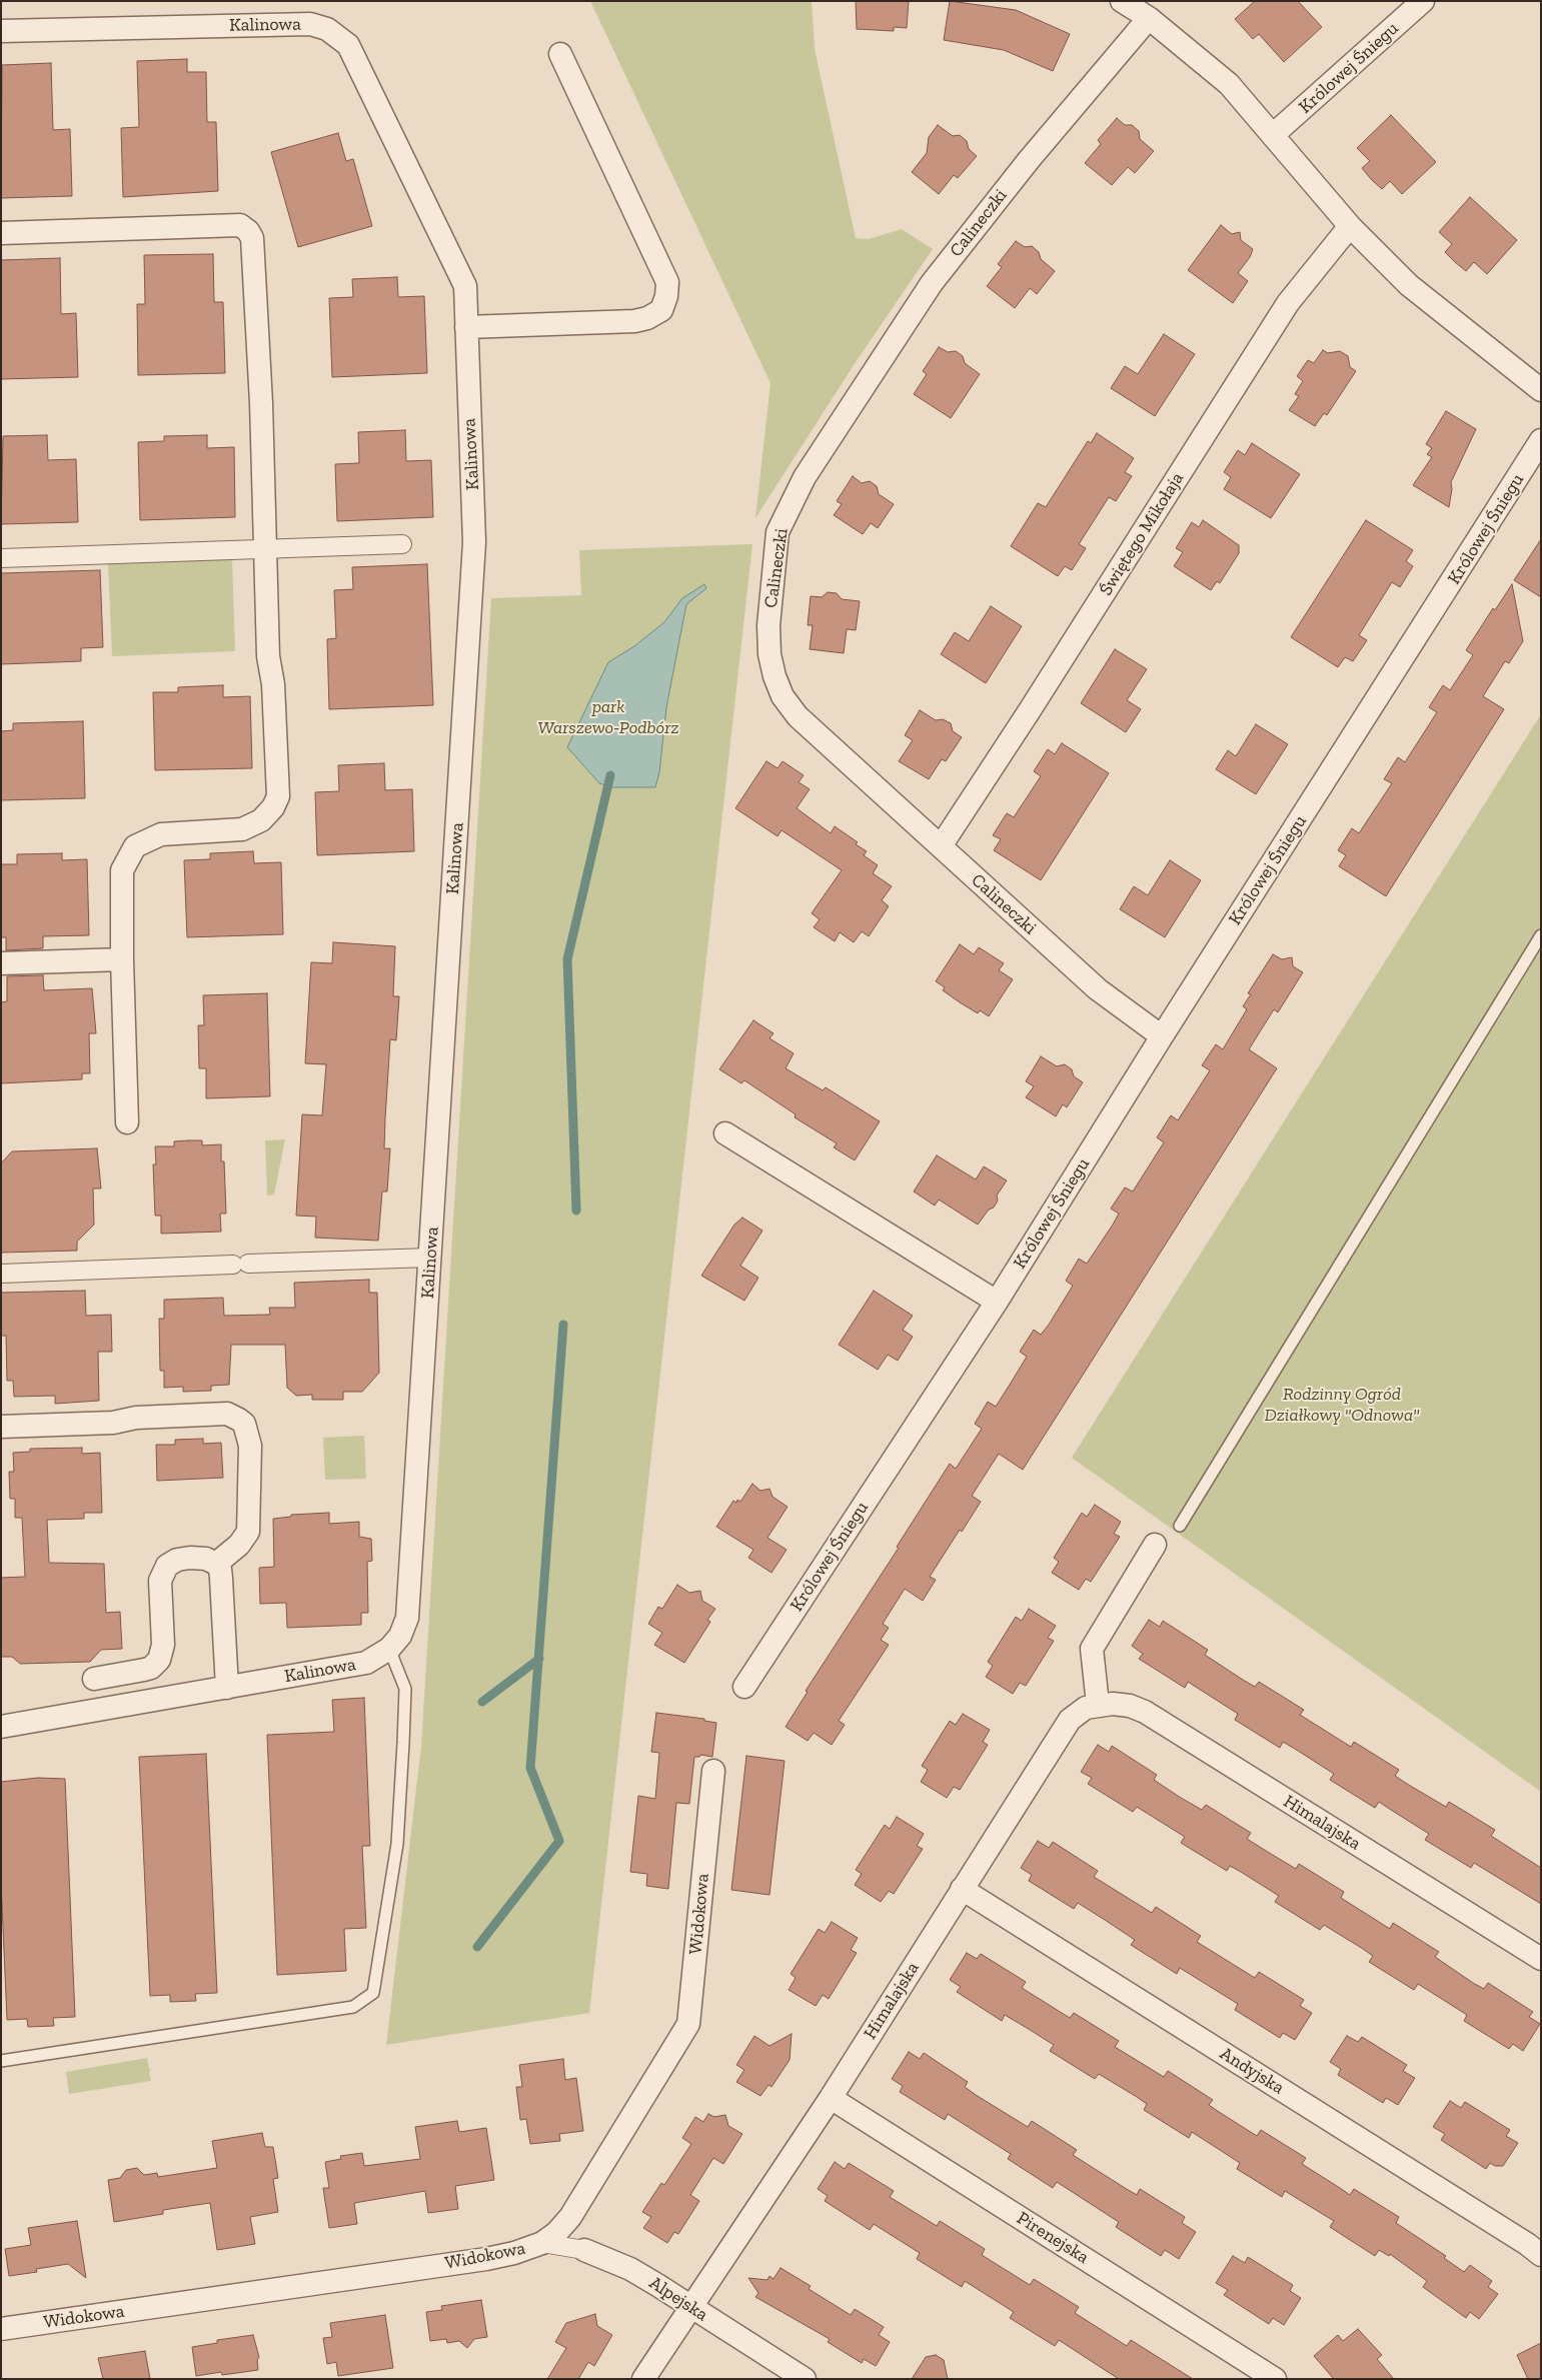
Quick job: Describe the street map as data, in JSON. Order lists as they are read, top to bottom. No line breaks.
{"streets":{"street":["Kalinowa","Królowej Śniegu","Calineczki","Świętego Mikołaja","Himalajska","Widokowa","Andyjska","Pirenejska","Alpejska"]},"crossings":[["Królowej Śniegu","Calineczki"],["Calineczki","Świętego Mikołaja"],["Himalajska","Andyjska"],["Himalajska","Pirenejska"],["Himalajska","Alpejska"],["Widokowa","Alpejska"]],"parks":["park Warszewo-Podbórz","Rodzinny Ogród Działkowy \"Odnowa\""]}
